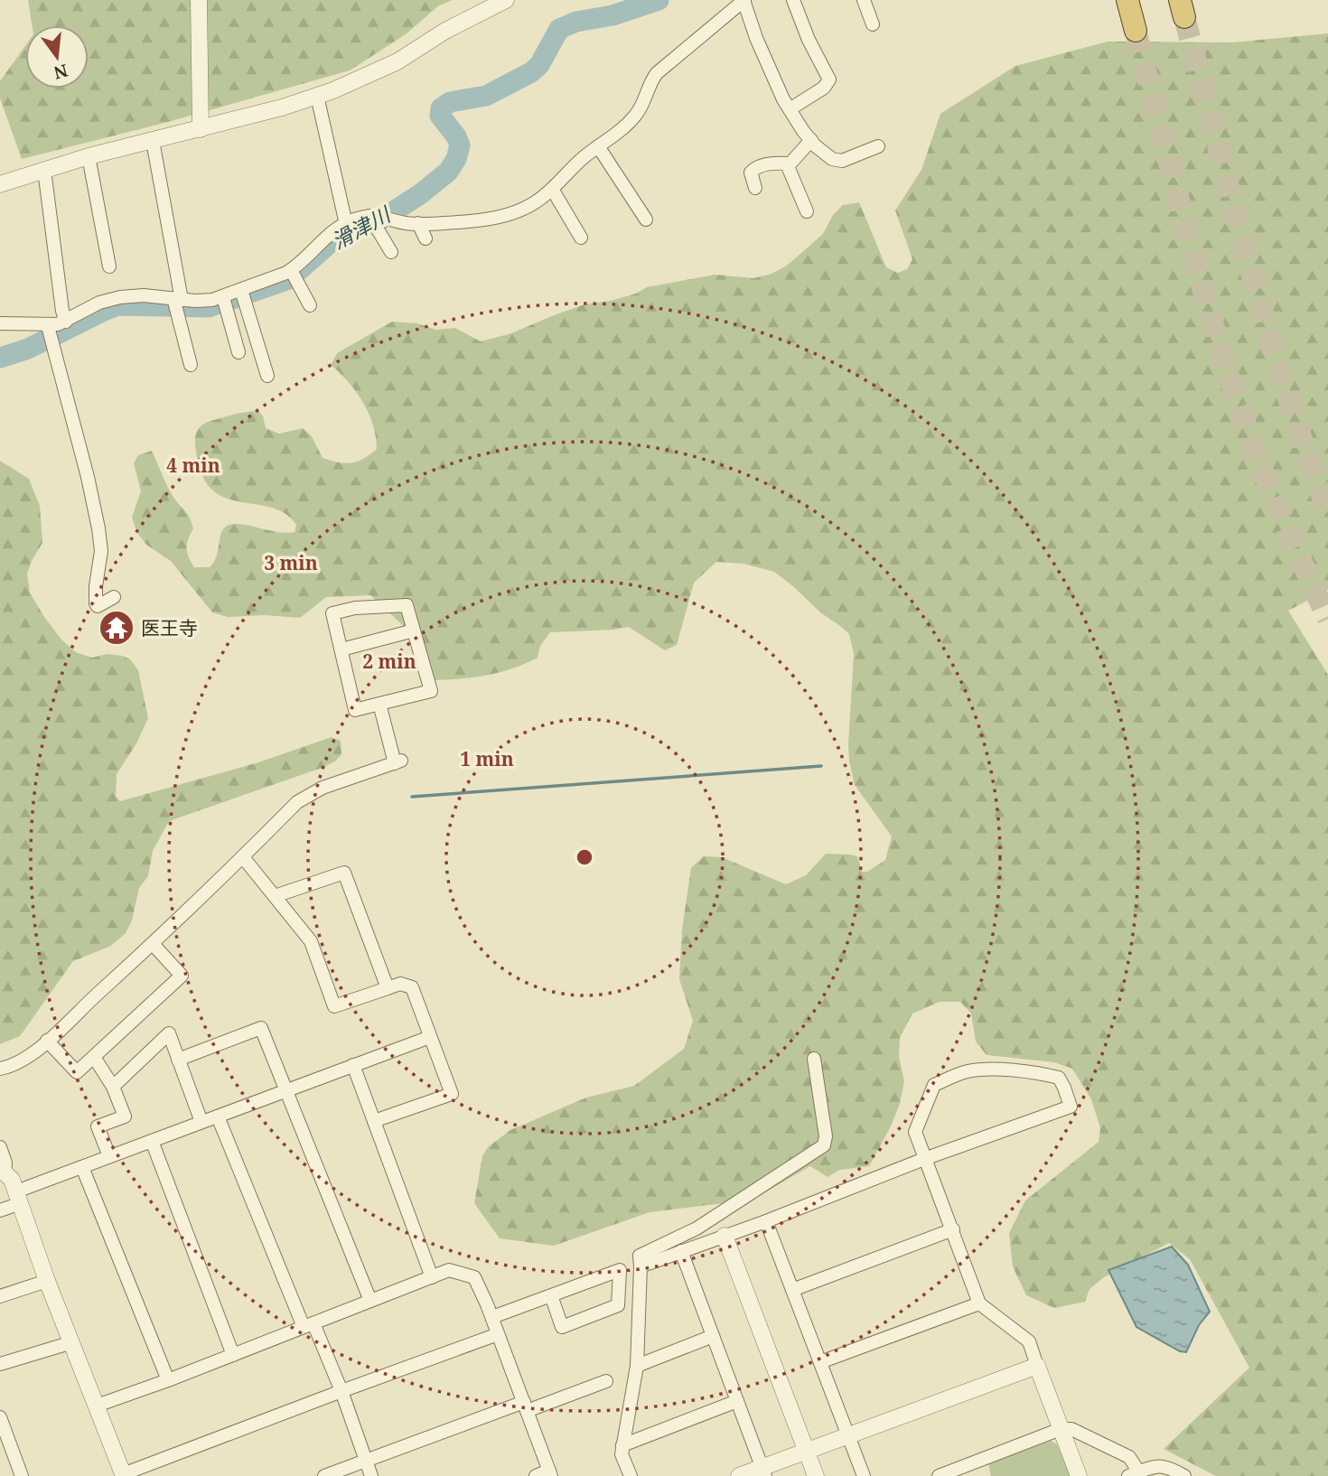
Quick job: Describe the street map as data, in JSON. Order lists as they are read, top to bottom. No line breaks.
{"water":["滑津川"],"places":{"temple":["医王寺"]},"north":"bottom","rings":["4 min","3 min","2 min","1 min"]}
